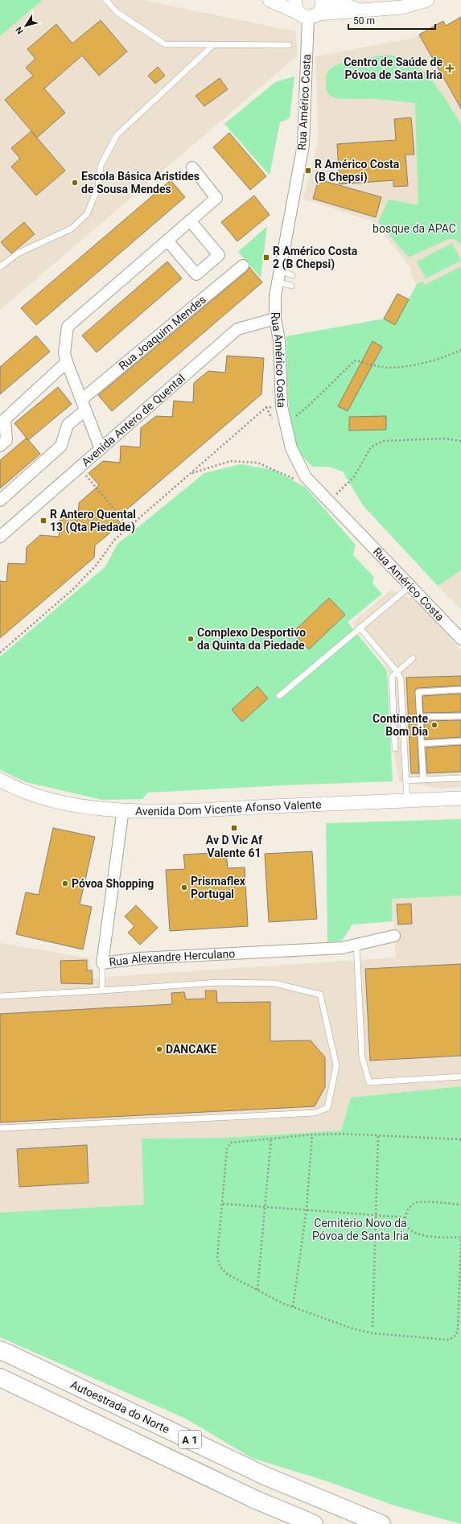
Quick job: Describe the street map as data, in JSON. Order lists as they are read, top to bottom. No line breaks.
{"streets":{"highway":["Autoestrada do Norte","A 1"],"street":["Rua Américo Costa","Rua Joaquim Mendes","Avenida Antero de Quental","Avenida Dom Vicente Afonso Valente","Rua Alexandre Herculano"]},"crossings":[["Rua Américo Costa","Avenida Antero de Quental"],["Avenida Dom Vicente Afonso Valente","Rua Alexandre Herculano"]],"parks":["bosque da APAC","Cemitério Novo da Póvoa de Santa Iria"],"places":{"health":["Centro de Saúde de Póvoa de Santa Iria"],"transit":["R Américo Costa (B Chepsi)","R Américo Costa 2 (B Chepsi)","R Antero Quental 13 (Qta Piedade)","Av D Vic Af Valente 61"],"other":["Escola Básica Aristides de Sousa Mendes","Complexo Desportivo da Quinta da Piedade","Continente Bom Dia","Póvoa Shopping","Prismaflex Portugal","DANCAKE"]},"scale_bar":"50 m","north":"bottom left"}
